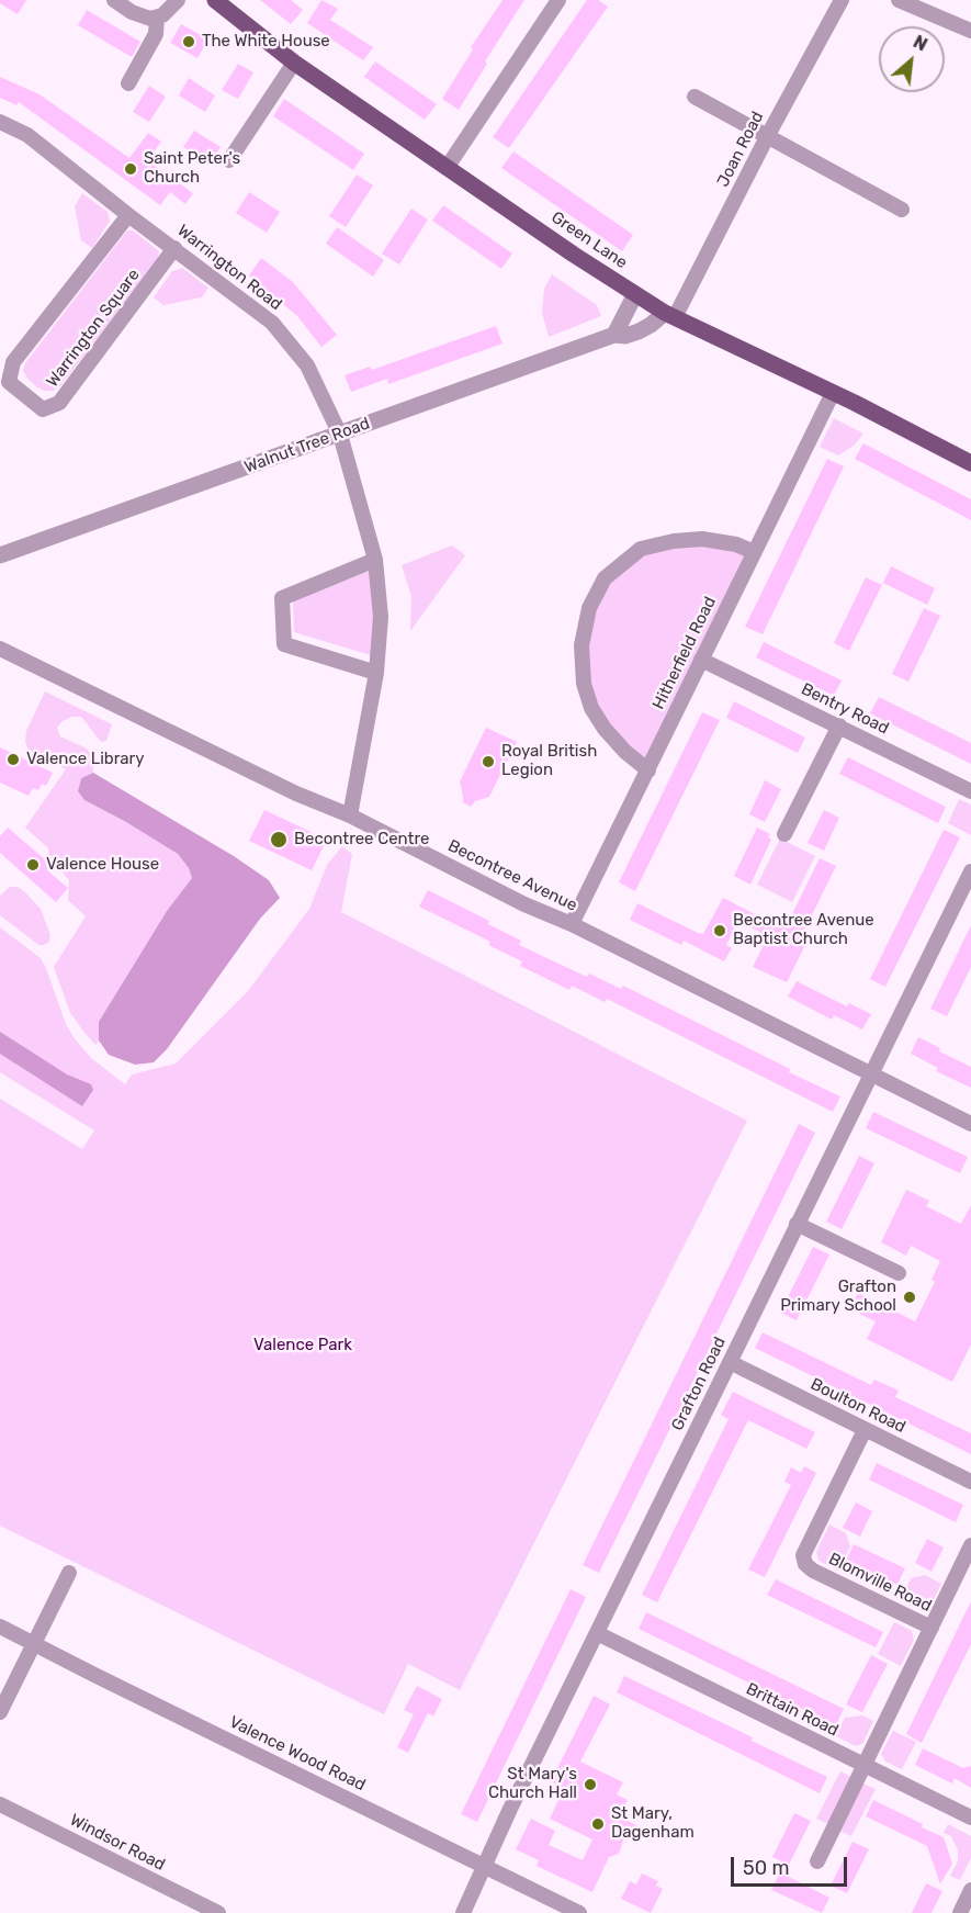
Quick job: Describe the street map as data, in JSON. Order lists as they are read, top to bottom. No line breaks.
{"streets":{"main road":["Green Lane"],"street":["Joan Road","Warrington Road","Warrington Square","Walnut Tree Road","Hitherfield Road","Bentry Road","Becontree Avenue","Grafton Road","Boulton Road","Blomville Road","Brittain Road","Valence Wood Road","Windsor Road"]},"crossings":[["Joan Road","Green Lane"],["Joan Road","Walnut Tree Road"],["Green Lane","Walnut Tree Road"],["Green Lane","Hitherfield Road"],["Warrington Road","Warrington Square"],["Warrington Road","Walnut Tree Road"],["Warrington Road","Becontree Avenue"],["Hitherfield Road","Bentry Road"],["Hitherfield Road","Becontree Avenue"],["Becontree Avenue","Grafton Road"],["Grafton Road","Boulton Road"],["Grafton Road","Brittain Road"],["Grafton Road","Valence Wood Road"],["Boulton Road","Blomville Road"]],"parks":["Valence Park"],"places":["The White House","Saint Peter's Church","Valence Library","Royal British Legion","Becontree Centre","Valence House","Becontree Avenue Baptist Church","Grafton Primary School","St Mary's Church Hall","St Mary, Dagenham"],"scale_bar":"50 m","north":"top right"}
